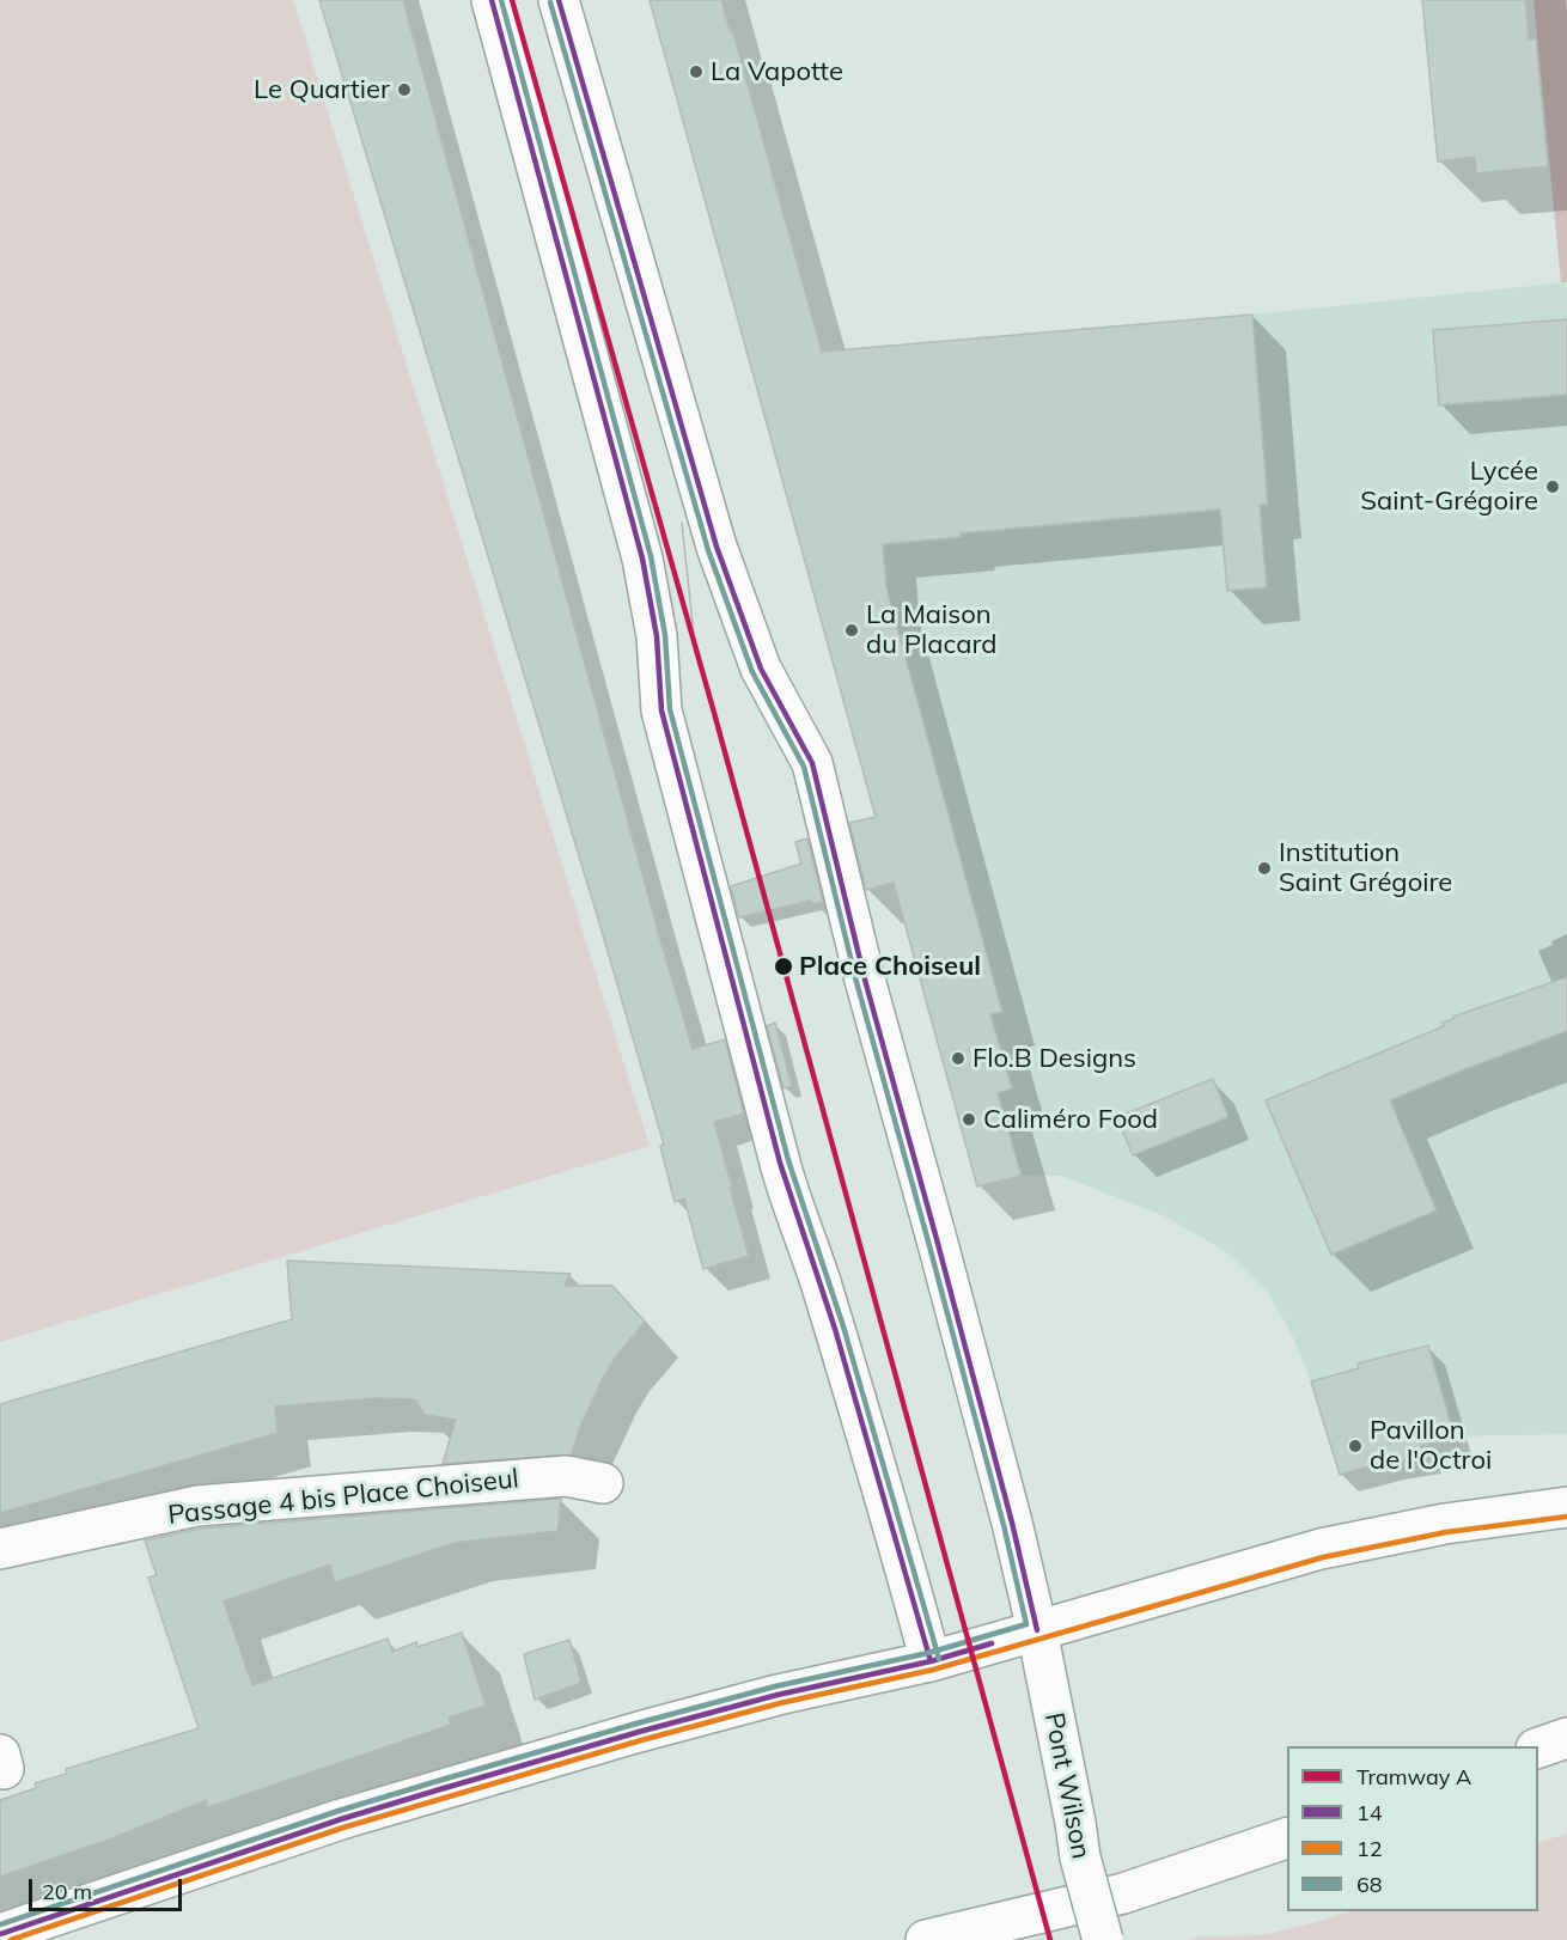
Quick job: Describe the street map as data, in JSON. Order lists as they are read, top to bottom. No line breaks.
{"streets":{"main road":["Passage 4 bis Place Choiseul","Pont Wilson"]},"places":["La Vapotte","Le Quartier","Lycée Saint-Grégoire","La Maison du Placard","Institution Saint Grégoire","Place Choiseul","Flo.B Designs","Caliméro Food","Pavillon de l'Octroi"],"lines":["tram line A","transit line 14","transit line 68","transit line 12"],"legend":["Tramway A","14","12","68"],"scale_bar":"20 m"}
